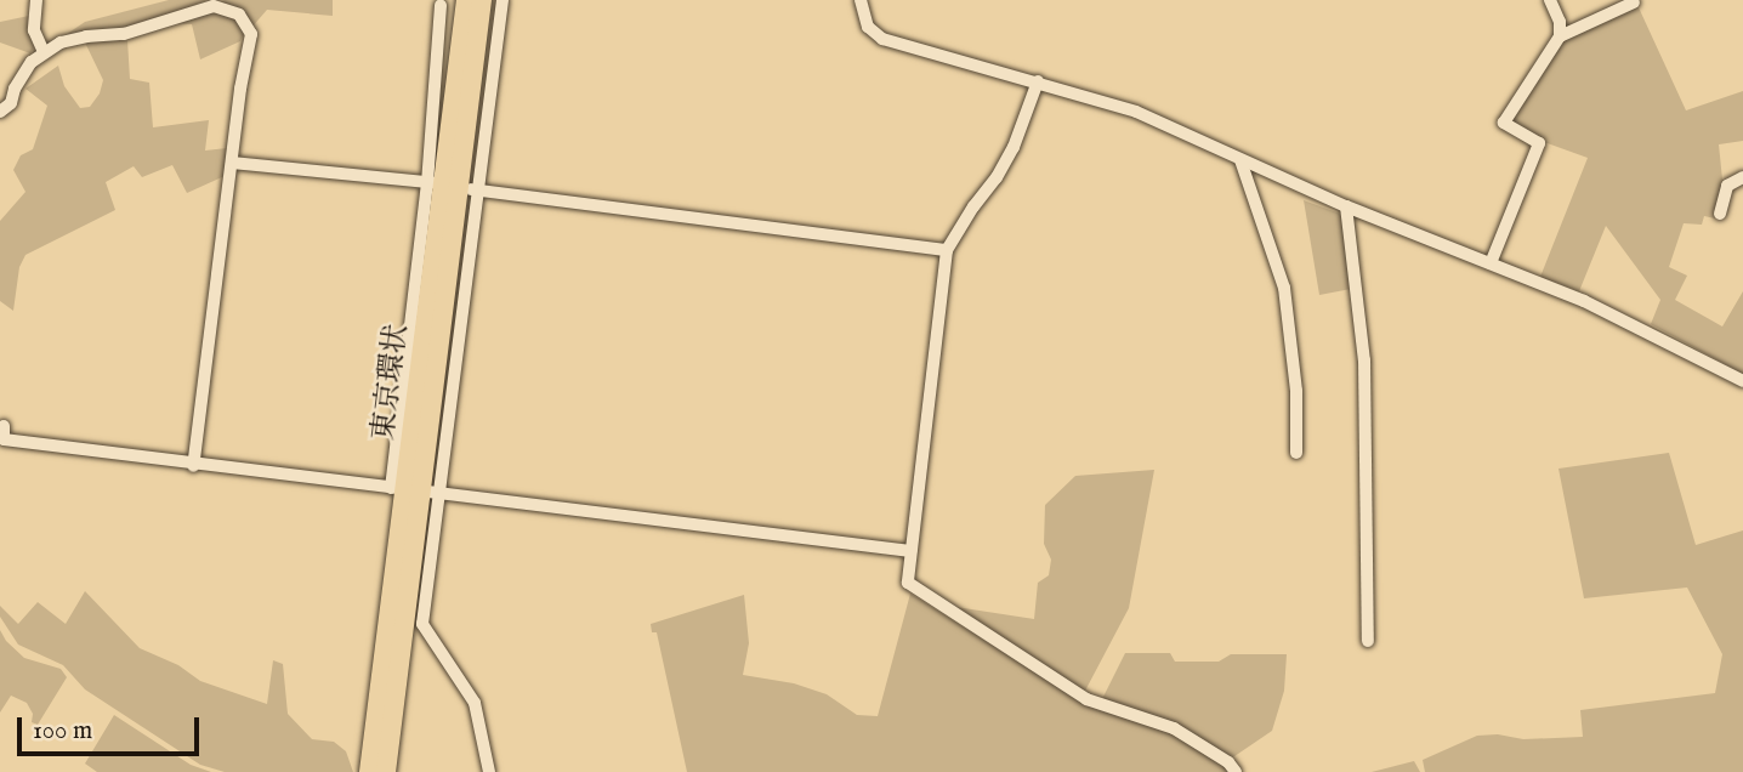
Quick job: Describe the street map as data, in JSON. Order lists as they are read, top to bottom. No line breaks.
{"streets":{"highway":["東京環状"]},"scale_bar":"100 m"}
